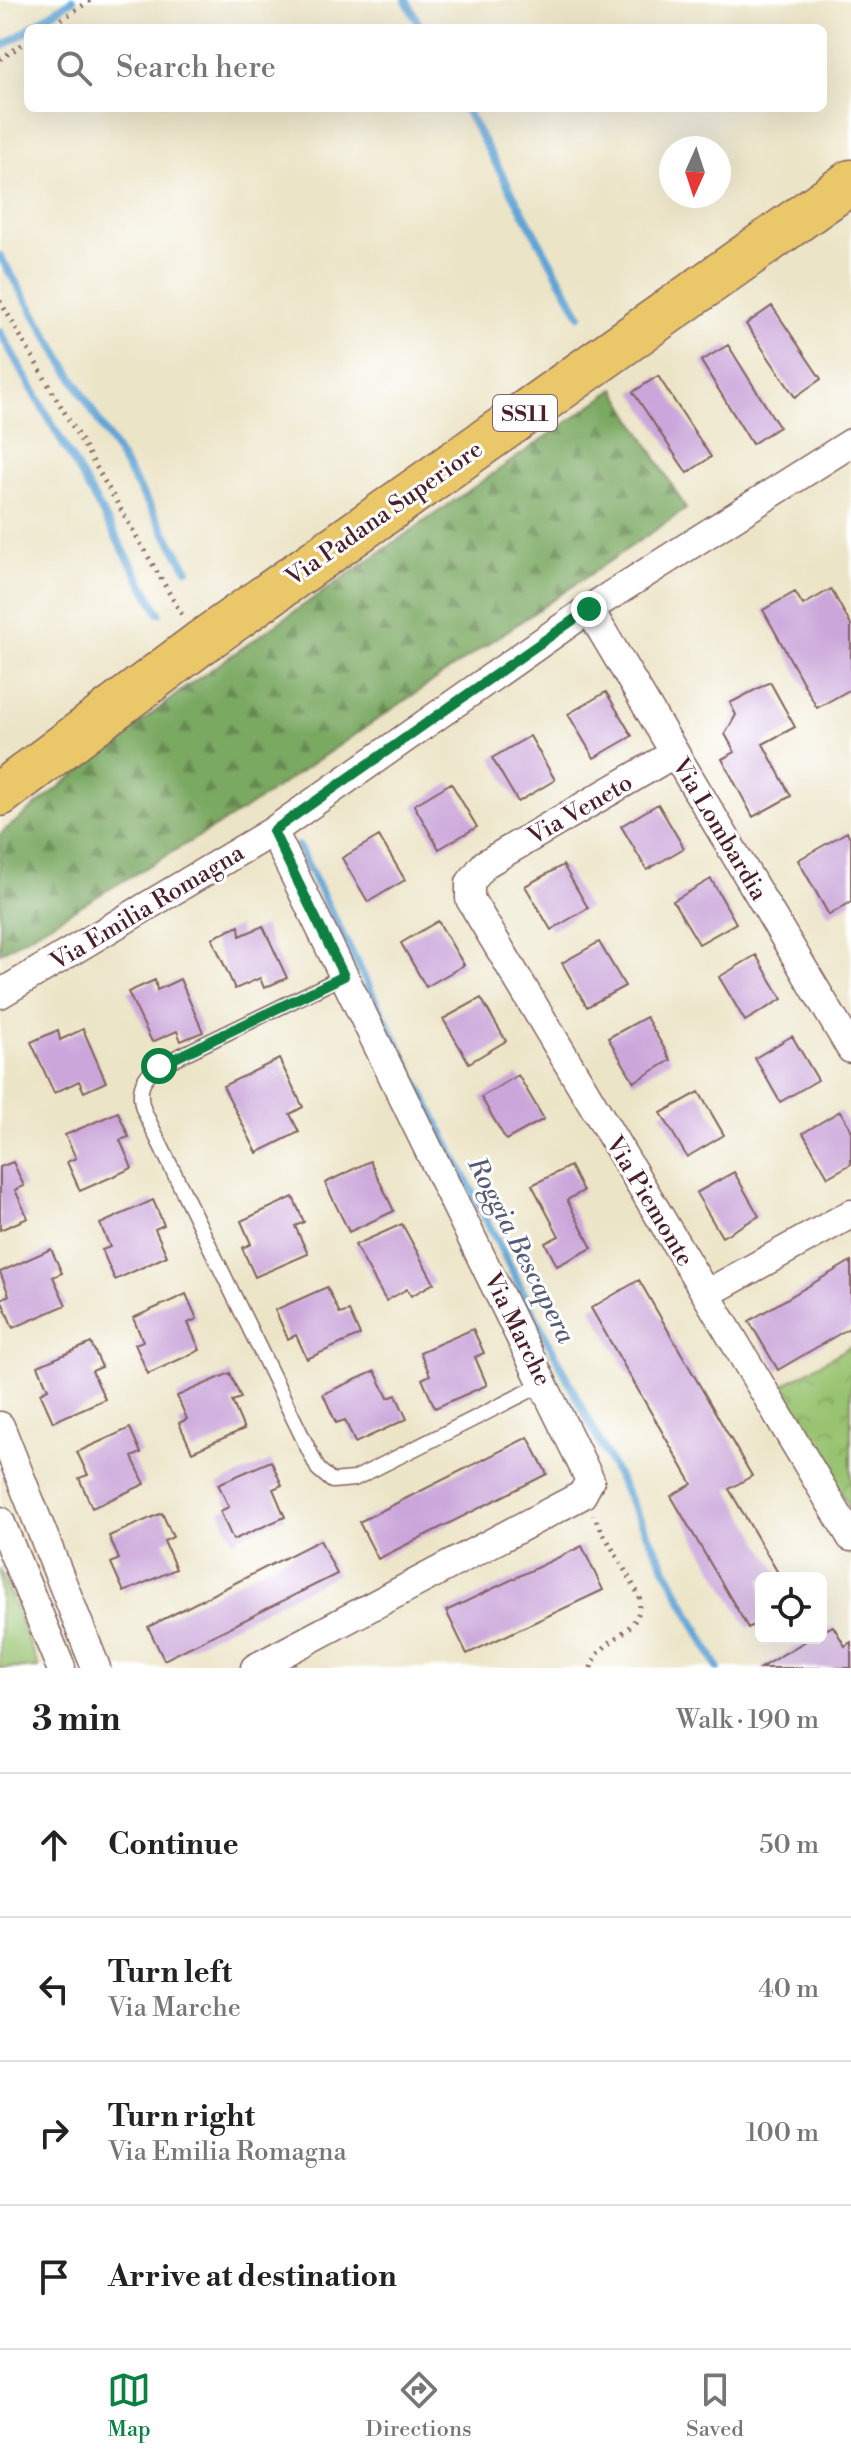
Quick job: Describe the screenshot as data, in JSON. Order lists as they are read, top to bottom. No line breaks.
{"streets":{"main road":["SS11","Via Padana Superiore"],"street":["Via Veneto","Via Lombardia","Via Emilia Romagna","Via Piemonte","Via Marche"]},"crossings":[["Via Veneto","Via Lombardia"],["Via Veneto","Via Piemonte"],["Via Lombardia","Via Emilia Romagna"],["Via Emilia Romagna","Via Marche"]],"water":["Roggia Bescapera"],"north":"bottom","page":{"search":"Search here","heading":["3 min","Walk · 190 m"],"list":[["Continue","50 m"],["Turn left","Via Marche","40 m"],["Turn right","Via Emilia Romagna","100 m"],"Arrive at destination"],"nav":["Map","Directions","Saved"]}}
